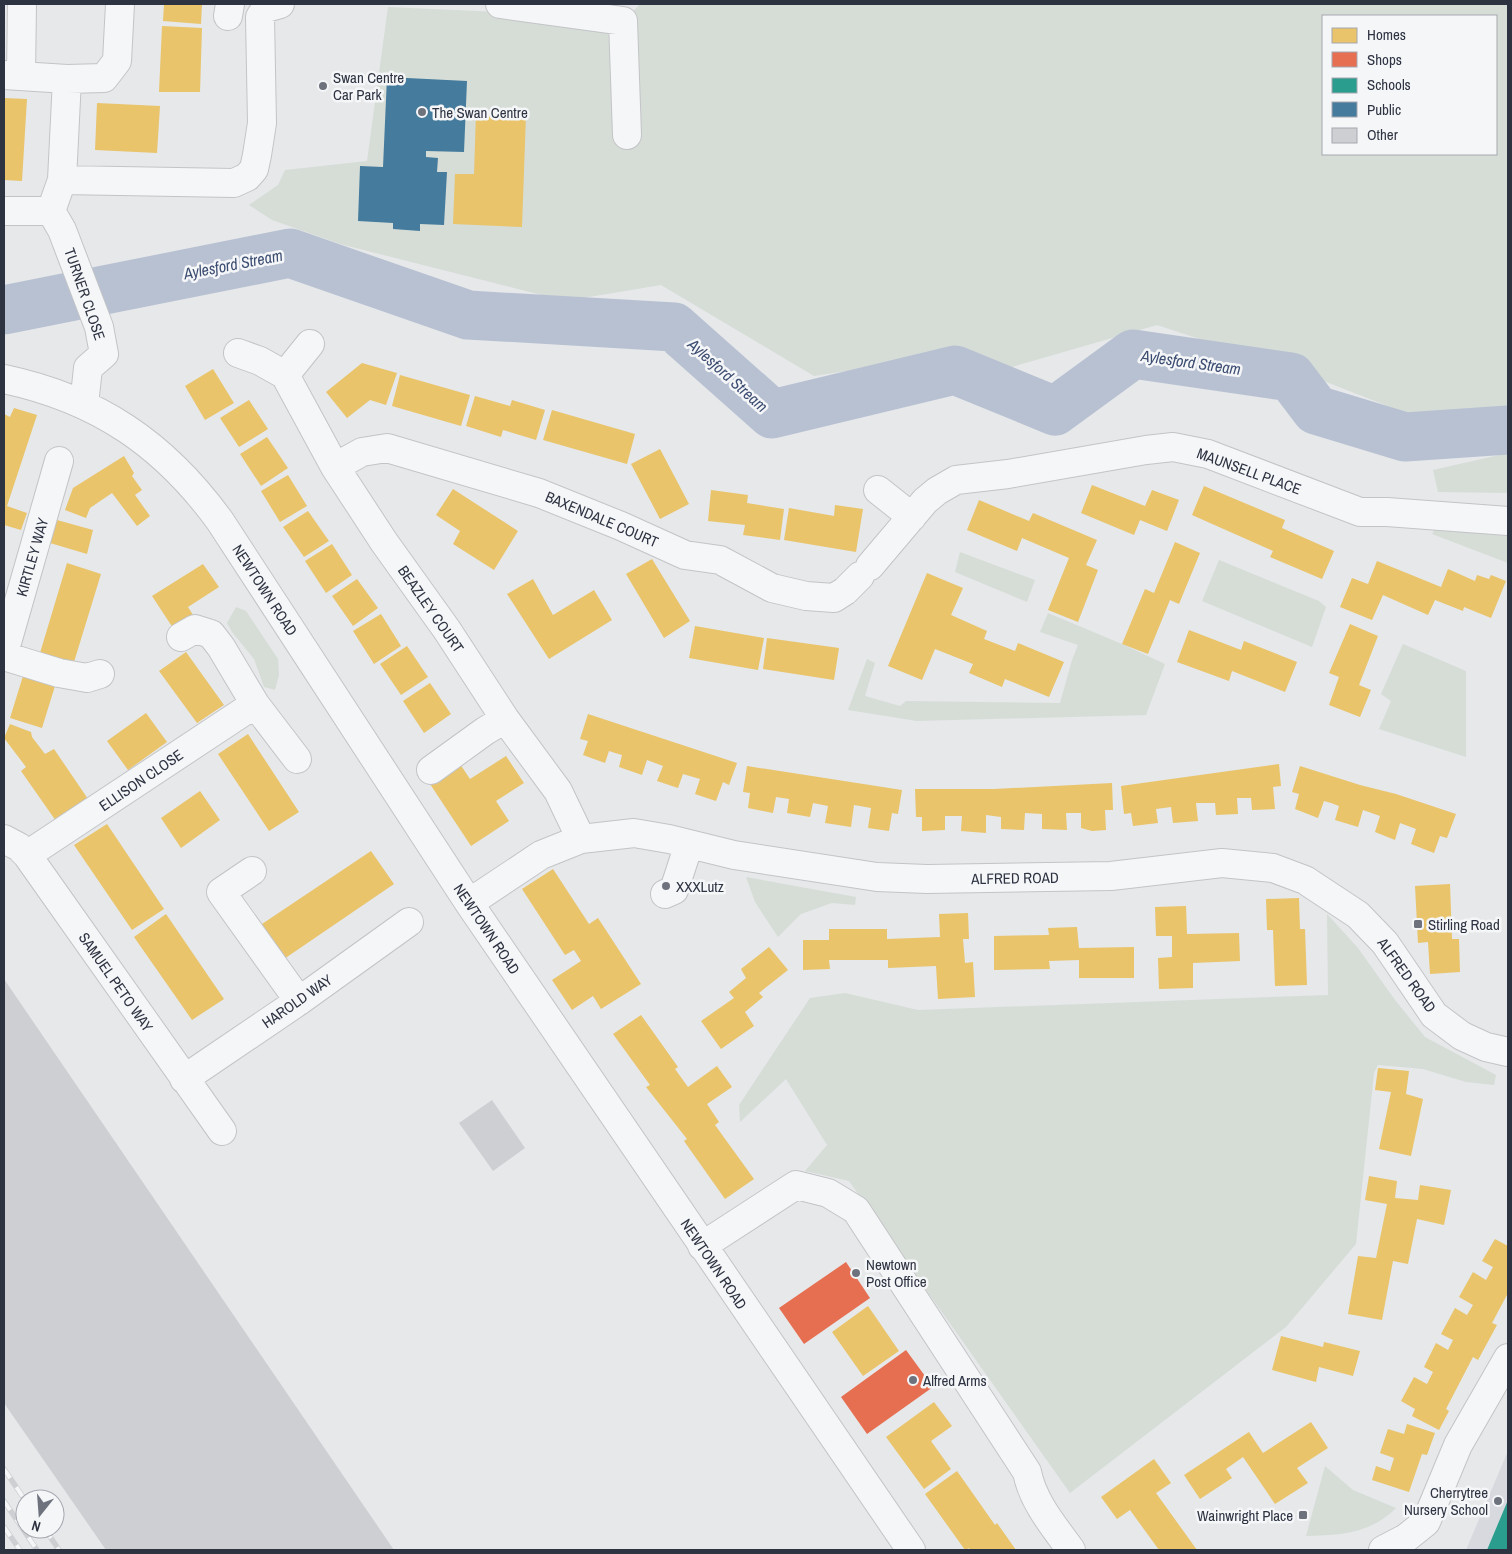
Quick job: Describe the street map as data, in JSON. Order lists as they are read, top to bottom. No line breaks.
{"streets":{"street":["TURNER CLOSE","MAUNSELL PLACE","BAXENDALE COURT","KIRTLEY WAY","NEWTOWN ROAD","BEAZLEY COURT","ELLISON CLOSE","ALFRED ROAD","SAMUEL PETO WAY","HAROLD WAY"]},"crossings":[["TURNER CLOSE","NEWTOWN ROAD"],["MAUNSELL PLACE","BAXENDALE COURT"],["BAXENDALE COURT","BEAZLEY COURT"],["NEWTOWN ROAD","ALFRED ROAD"],["BEAZLEY COURT","ALFRED ROAD"],["ELLISON CLOSE","SAMUEL PETO WAY"],["SAMUEL PETO WAY","HAROLD WAY"]],"water":["Aylesford Stream"],"places":{"other":["Swan Centre Car Park","The Swan Centre","XXXLutz","Newtown Post Office","Alfred Arms","Cherrytree Nursery School"],"transit":["Stirling Road","Wainwright Place"]},"legend":["Homes","Shops","Schools","Public","Other"],"north":"bottom"}
